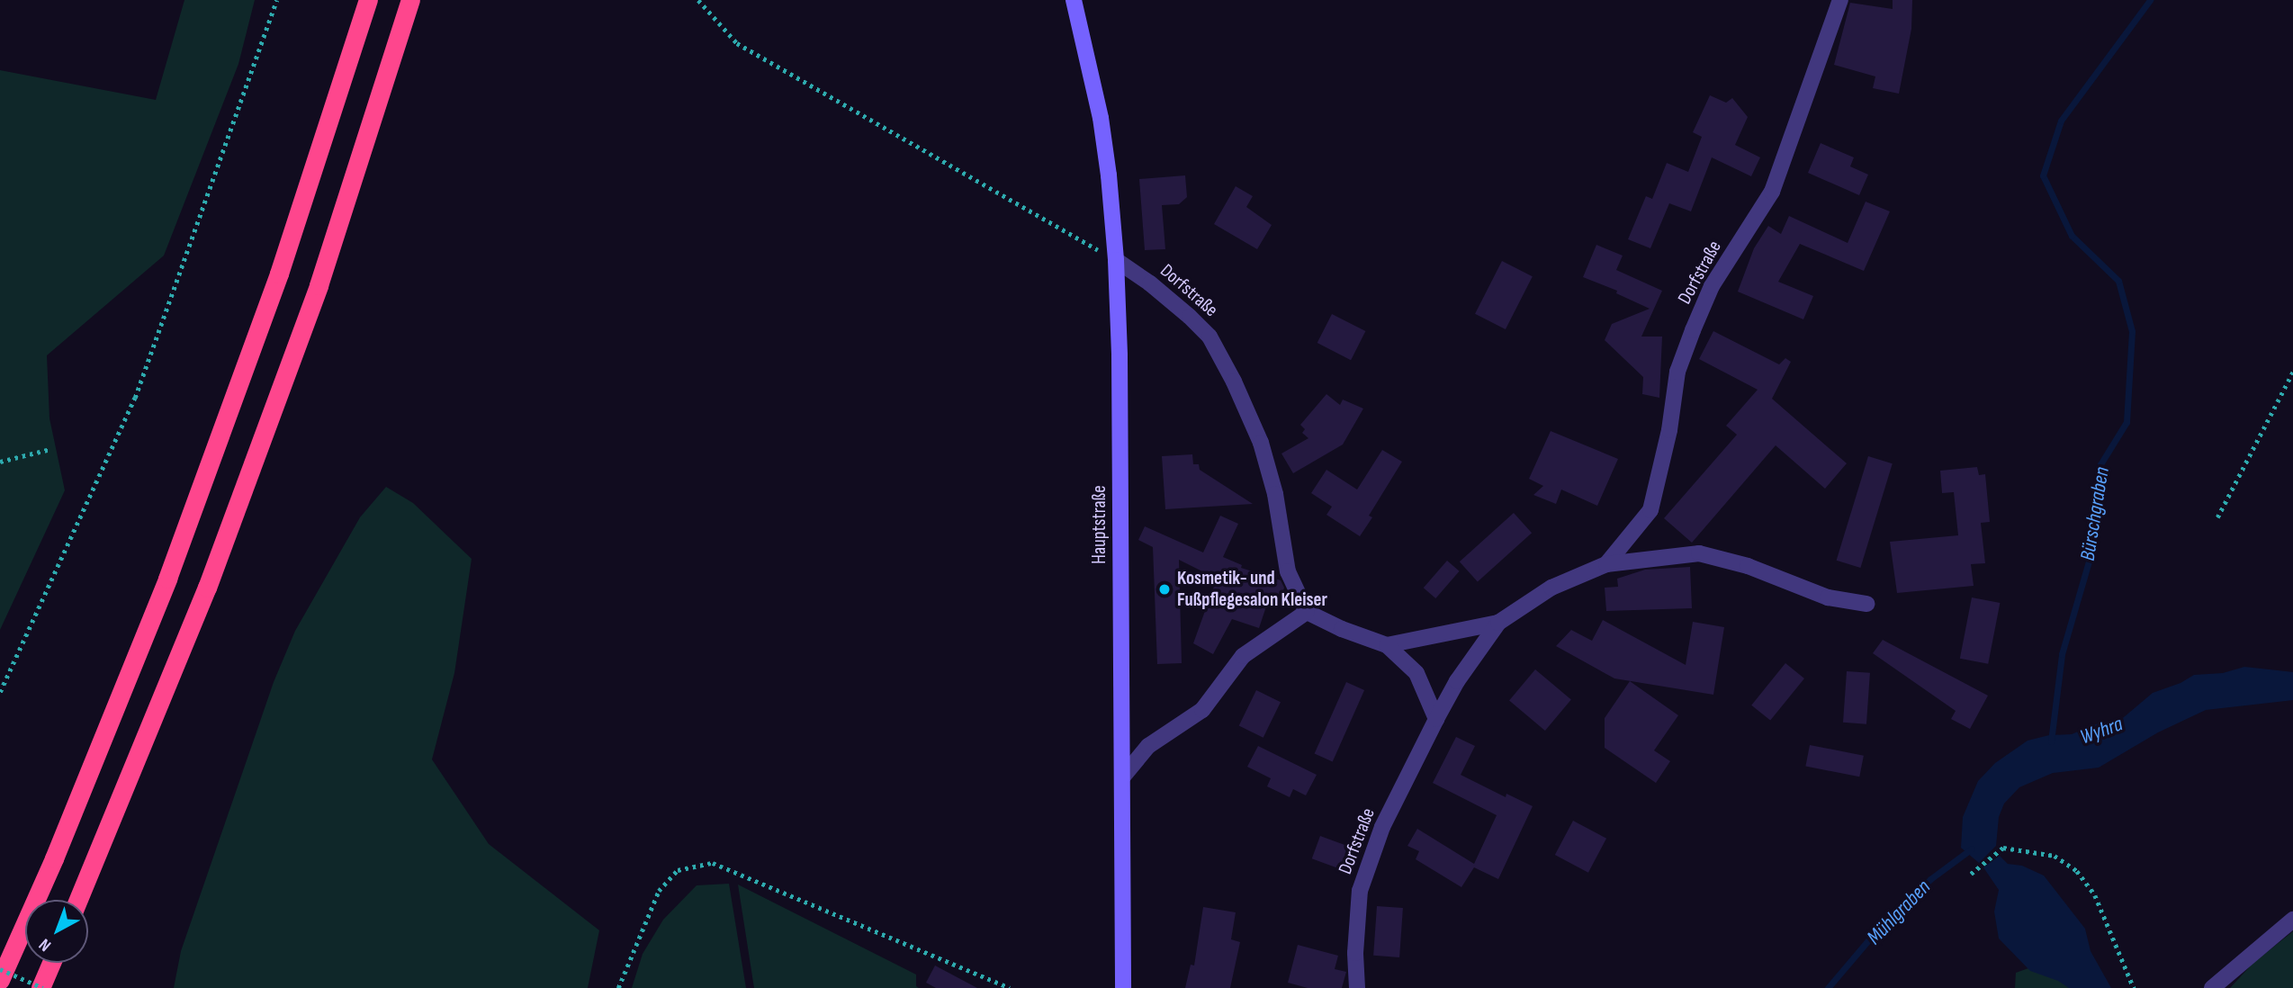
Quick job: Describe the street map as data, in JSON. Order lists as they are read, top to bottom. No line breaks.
{"streets":{"main road":["Hauptstraße"],"street":["Dorfstraße"]},"crossings":[["Dorfstraße","Hauptstraße"]],"water":["Bürschgraben","Wyhra","Mühlgraben"],"places":["Kosmetik- und Fußpflegesalon Kleiser"],"north":"bottom left"}
